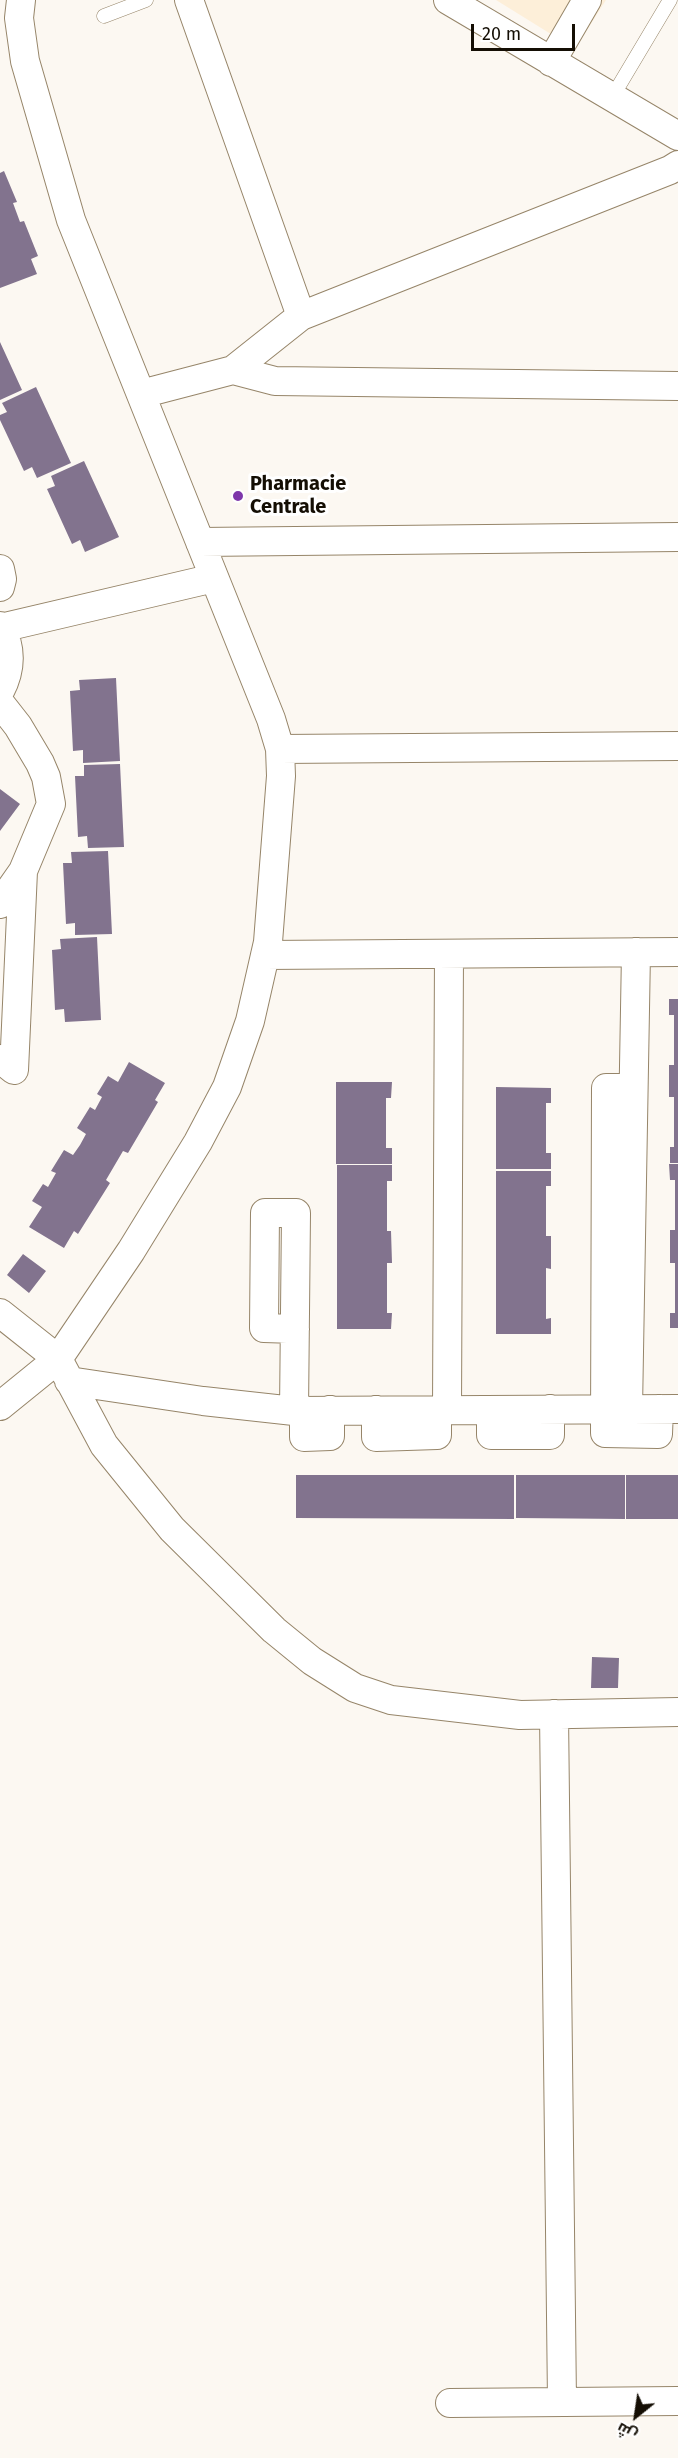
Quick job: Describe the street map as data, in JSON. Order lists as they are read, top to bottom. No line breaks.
{"places":["Pharmacie Centrale"],"scale_bar":"20 m","north":"bottom left"}
